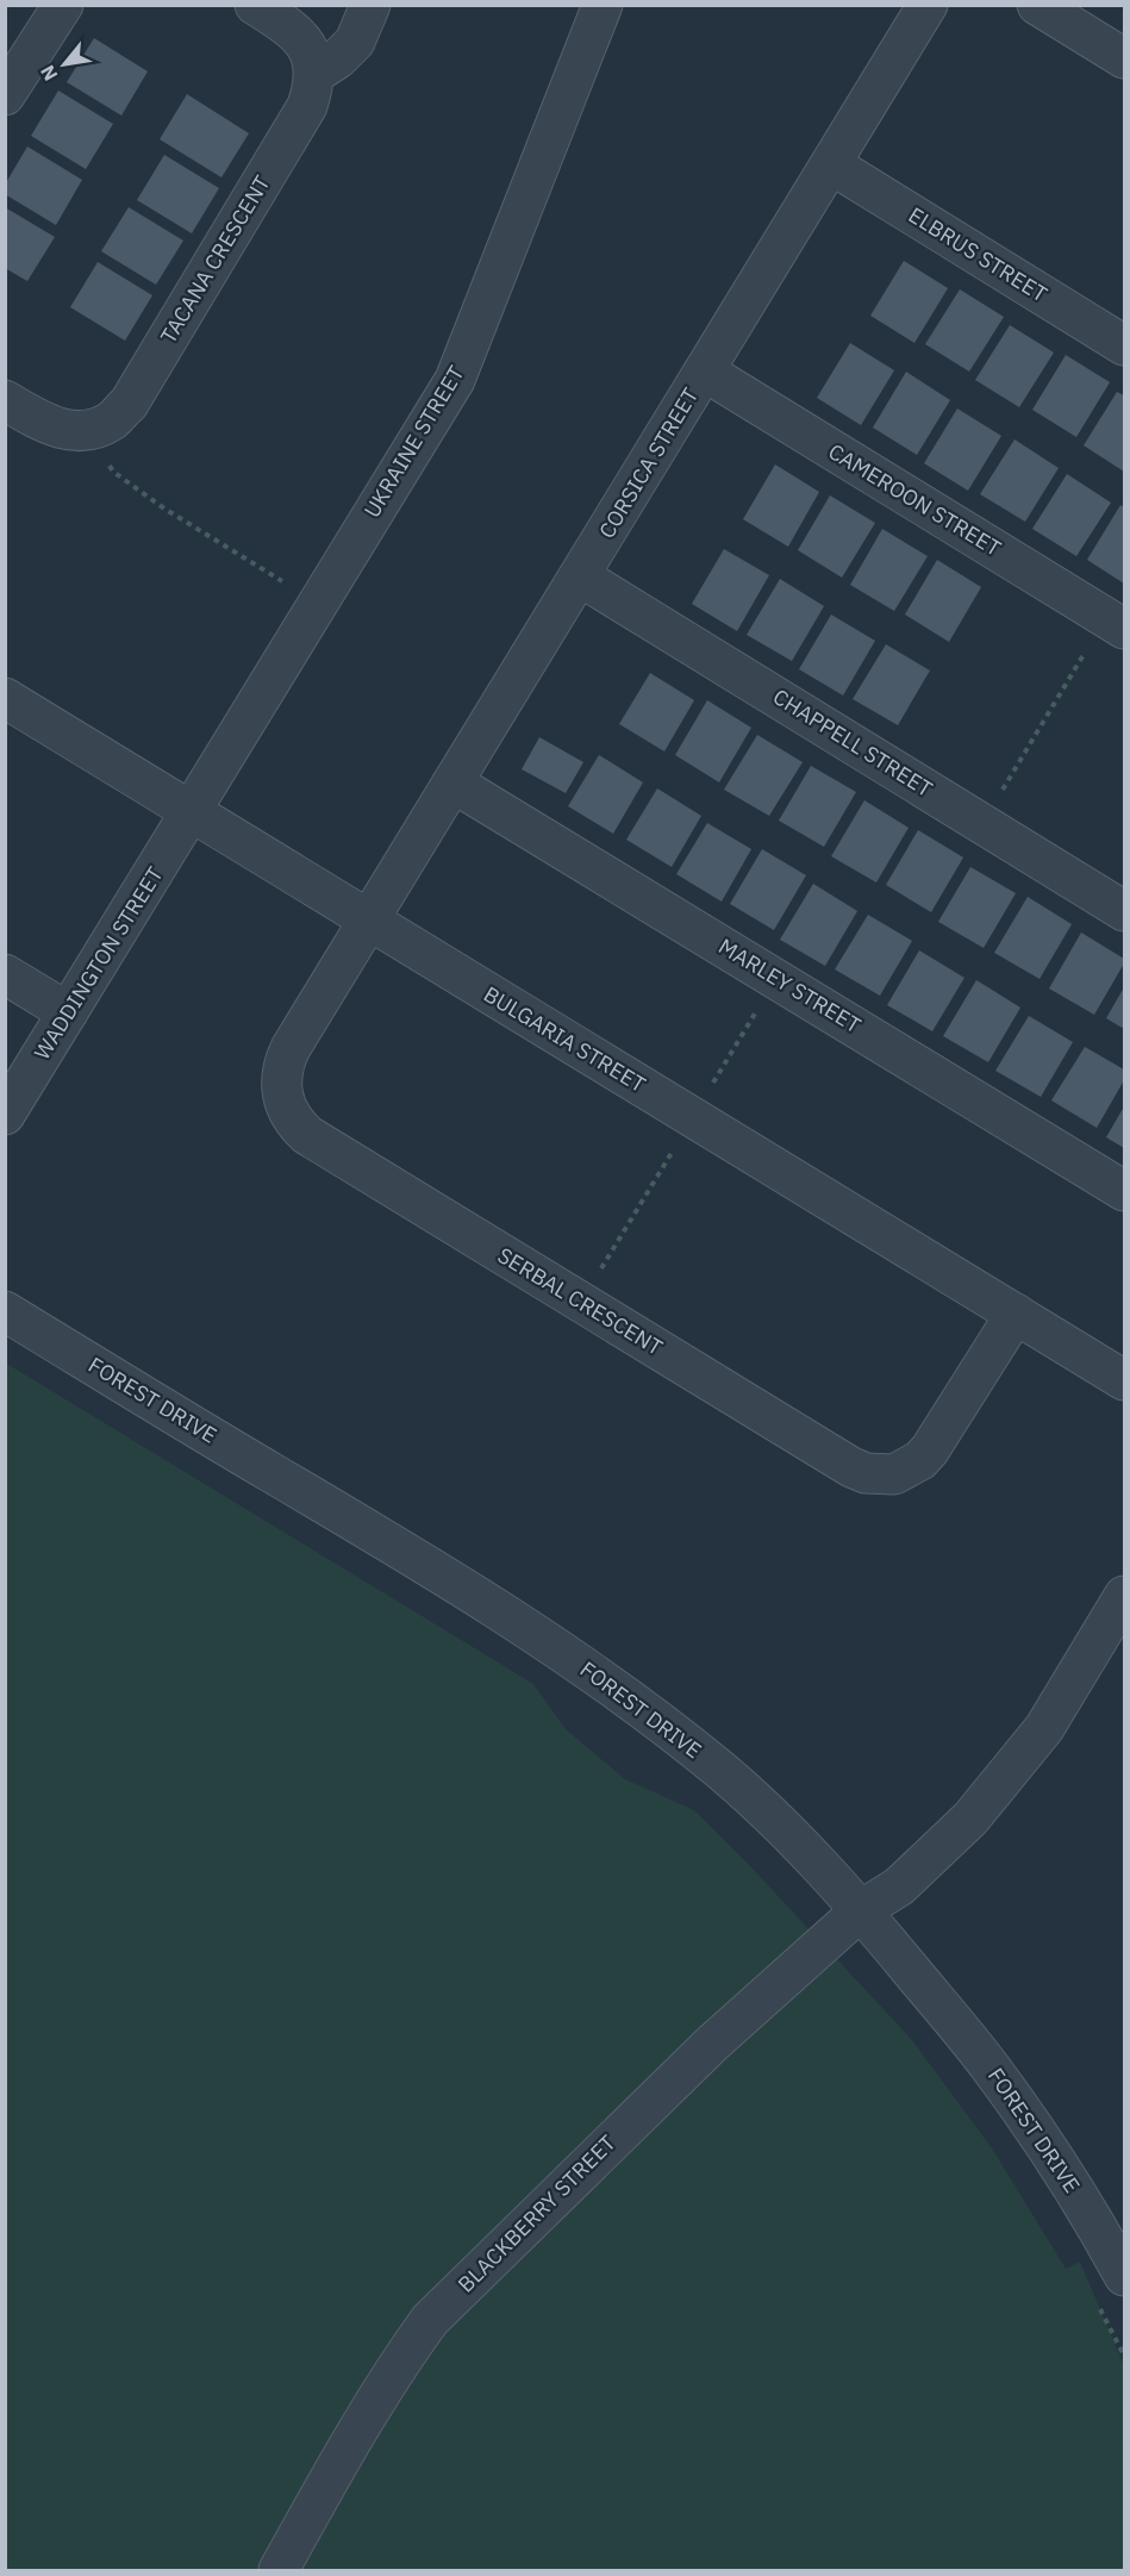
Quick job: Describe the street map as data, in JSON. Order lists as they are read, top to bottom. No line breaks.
{"streets":{"street":["ELBRUS STREET","TACANA CRESCENT","UKRAINE STREET","CORSICA STREET","CAMEROON STREET","CHAPPELL STREET","WADDINGTON STREET","MARLEY STREET","BULGARIA STREET","SERBAL CRESCENT","FOREST DRIVE","BLACKBERRY STREET"]},"crossings":[["ELBRUS STREET","CORSICA STREET"],["UKRAINE STREET","WADDINGTON STREET"],["UKRAINE STREET","BULGARIA STREET"],["CORSICA STREET","CAMEROON STREET"],["CORSICA STREET","CHAPPELL STREET"],["CORSICA STREET","MARLEY STREET"],["CORSICA STREET","BULGARIA STREET"],["CORSICA STREET","SERBAL CRESCENT"],["WADDINGTON STREET","BULGARIA STREET"],["BULGARIA STREET","SERBAL CRESCENT"],["FOREST DRIVE","BLACKBERRY STREET"]],"north":"bottom left"}
